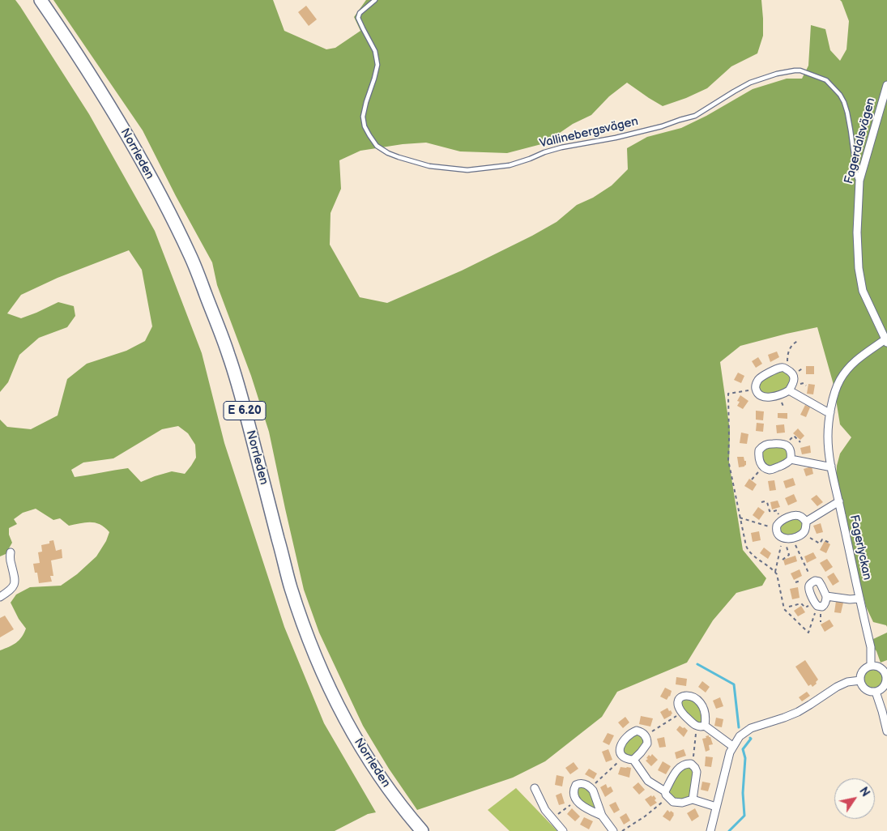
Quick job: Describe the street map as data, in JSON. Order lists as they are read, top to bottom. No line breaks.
{"streets":{"highway":["Norrleden","E 6.20"],"street":["Fagerdalsvägen","Fagerlyckan"],"lane":["Vallinebergsvägen"]},"crossings":[["Vallinebergsvägen","Fagerdalsvägen"],["Fagerdalsvägen","Fagerlyckan"]],"north":"top right"}
